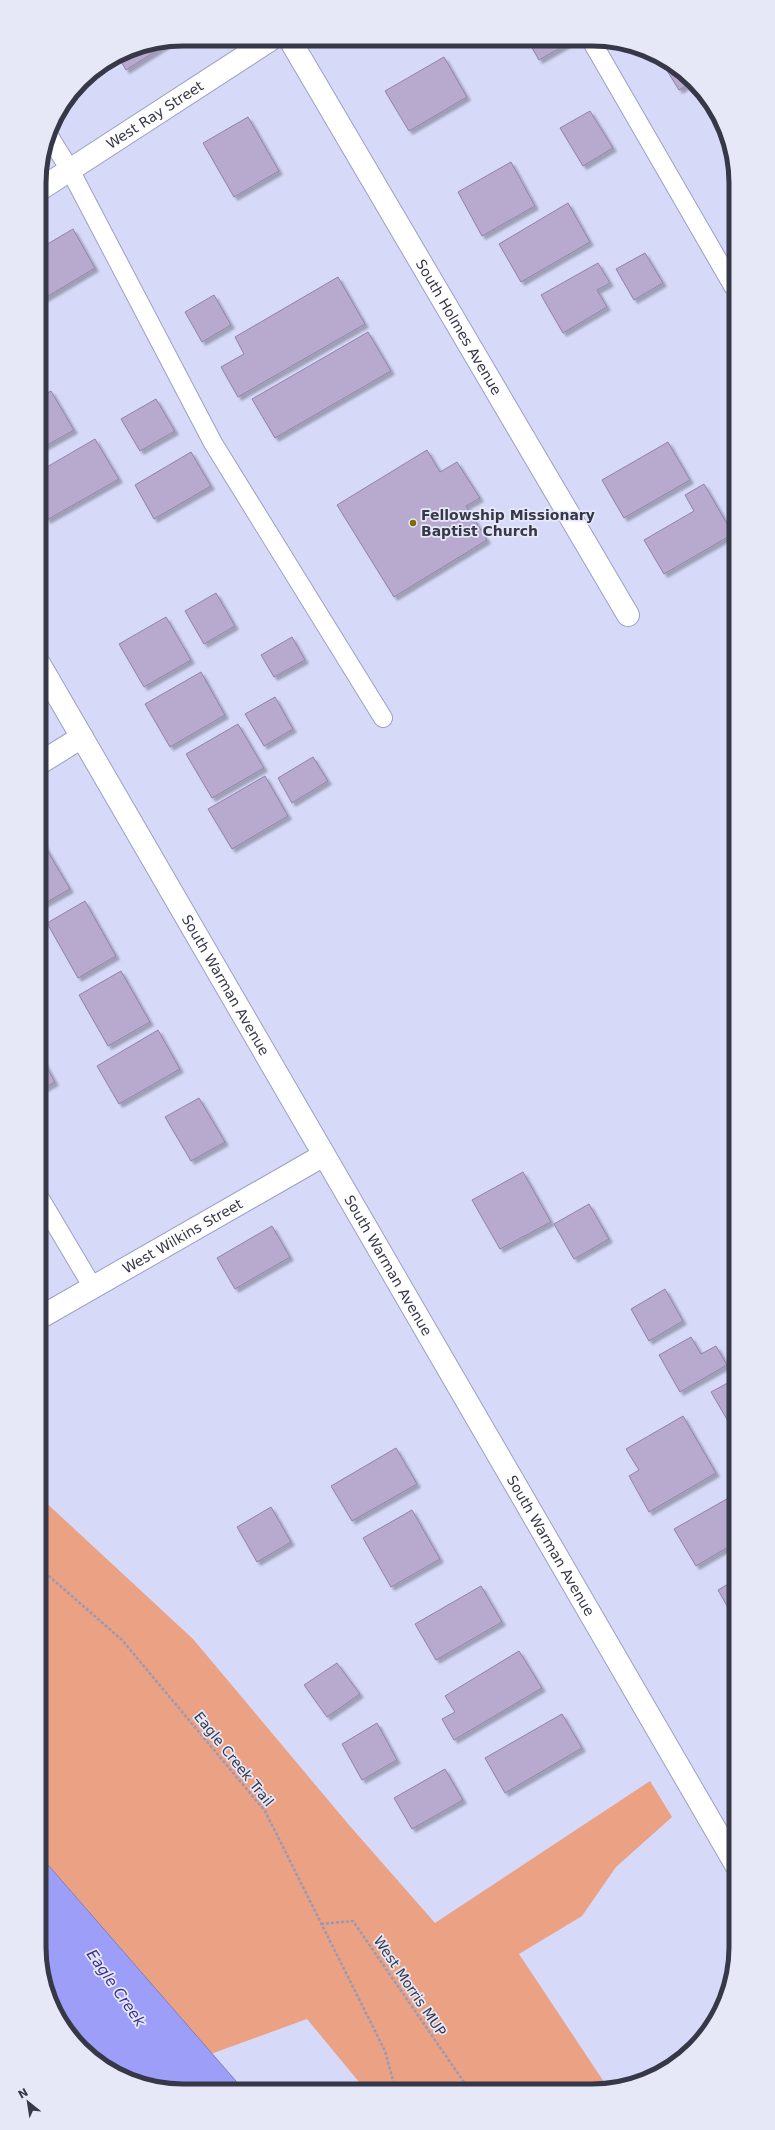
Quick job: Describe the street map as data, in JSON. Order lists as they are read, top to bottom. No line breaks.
{"streets":{"main road":["West Ray Street","South Holmes Avenue","South Warman Avenue","West Wilkins Street"],"path":["Eagle Creek Trail","West Morris MUP"]},"crossings":[["South Warman Avenue","West Wilkins Street"],["Eagle Creek Trail","West Morris MUP"]],"water":["Eagle Creek"],"places":["Fellowship Missionary Baptist Church"],"north":"top left"}
